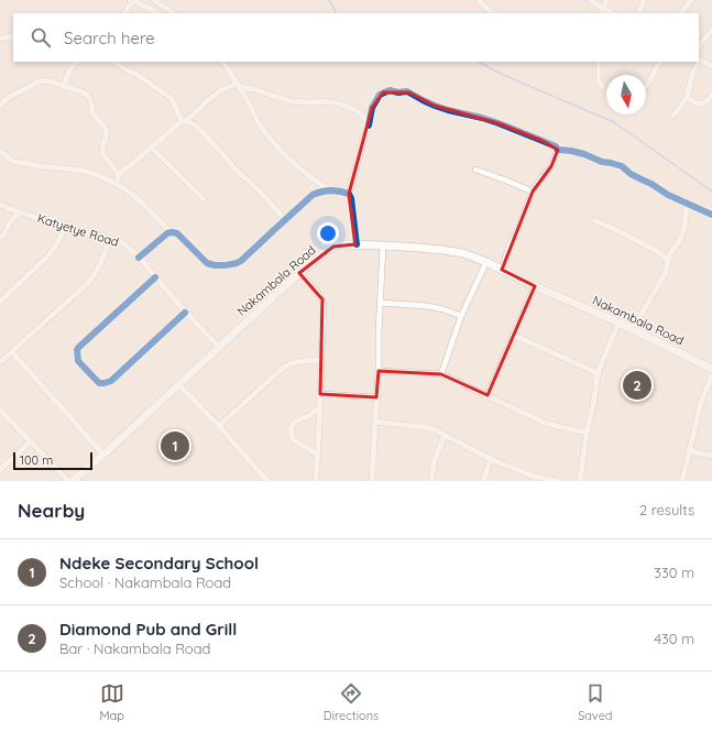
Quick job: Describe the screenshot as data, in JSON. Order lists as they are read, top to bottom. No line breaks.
{"streets":{"main road":["Nakambala Road"],"street":["Katyetye Road"]},"crossings":[["Katyetye Road","Nakambala Road"]],"scale_bar":"100 m","north":"bottom","page":{"search":"Search here","pins":["2","1"],"scale":"100 m","heading":["Nearby","2 results"],"list":[{"mark":"1","name":"Ndeke Secondary School","note":"School · Nakambala Road","value":"330 m"},{"mark":"2","name":"Diamond Pub and Grill","note":"Bar · Nakambala Road","value":"430 m"}],"nav":["Map","Directions","Saved"]}}
